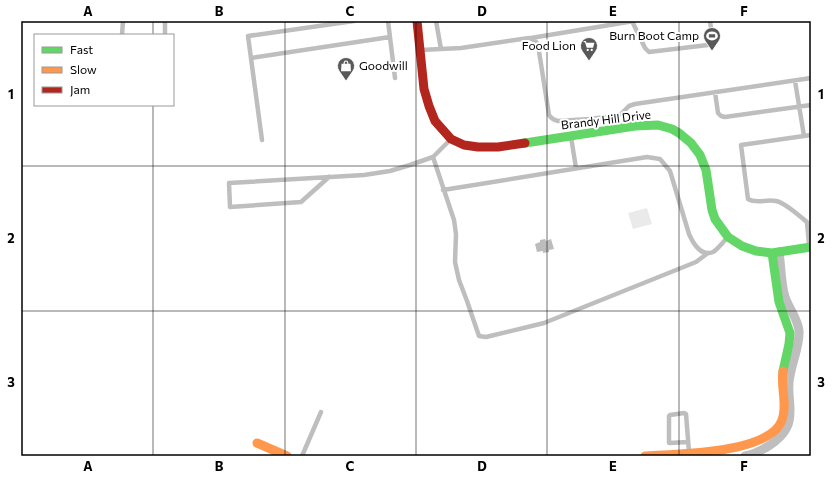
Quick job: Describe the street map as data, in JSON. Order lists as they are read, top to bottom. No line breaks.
{"streets":{"street":["Brandy Hill Drive"]},"places":{"sports":["Burn Boot Camp"],"supermarket":["Food Lion"],"shop":["Goodwill"]},"legend":["Fast","Slow","Jam"],"grid":{"columns":["A","B","C","D","E","F"],"rows":["1","2","3"]}}
